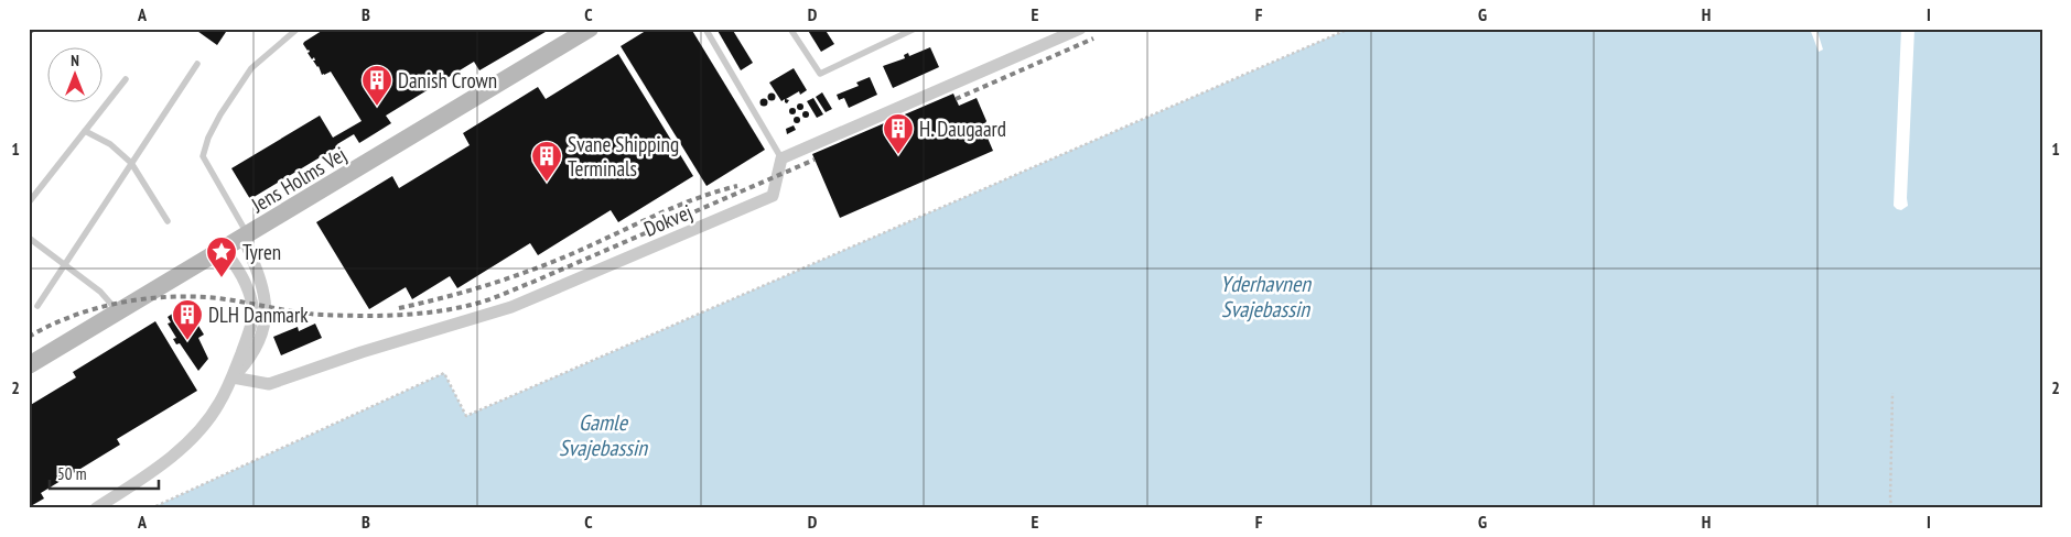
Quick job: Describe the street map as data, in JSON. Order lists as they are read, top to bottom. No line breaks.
{"streets":{"main road":["Jens Holms Vej"],"street":["Dokvej"]},"water":["Yderhavnen Svajebassin","Gamle Svajebassin"],"places":{"building":["Danish Crown","H. Daugaard","Svane Shipping Terminals","DLH Danmark"],"place":["Tyren"]},"scale_bar":"50 m","north":"top","grid":{"columns":["A","B","C","D","E","F","G","H","I"],"rows":["1","2"]}}
